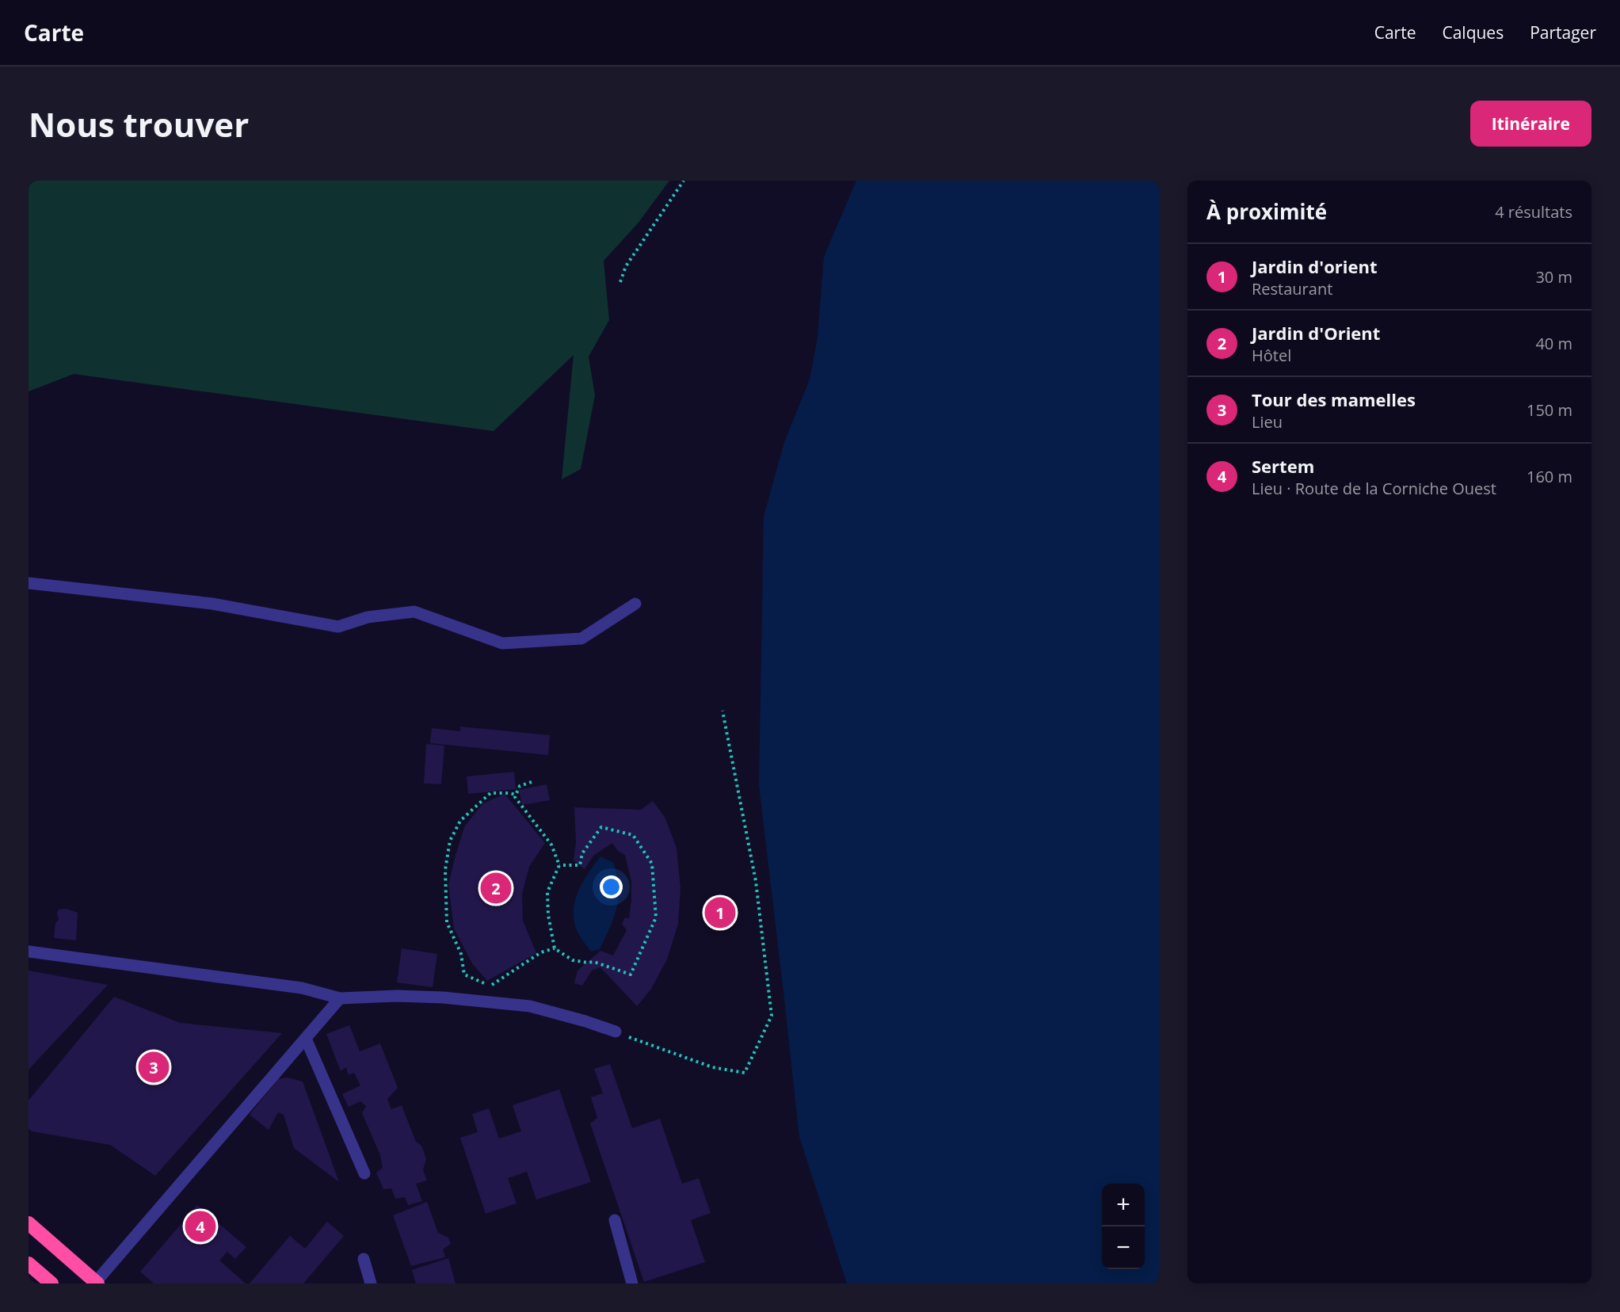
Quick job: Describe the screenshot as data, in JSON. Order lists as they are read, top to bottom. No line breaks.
{"page":{"header":"Carte","nav":["Carte","Calques","Partager"],"buttons":"Itinéraire","title":"Nous trouver","heading":["À proximité","4 résultats"],"list":[{"mark":"1","name":"Jardin d'orient","note":"Restaurant","value":"30 m"},{"mark":"2","name":"Jardin d'Orient","note":"Hôtel","value":"40 m"},{"mark":"3","name":"Tour des mamelles","note":"Lieu","value":"150 m"},{"mark":"4","name":"Sertem","note":"Lieu · Route de la Corniche Ouest","value":"160 m"}],"pins":["2","1","3","4"],"map_buttons":["+","−"]}}
